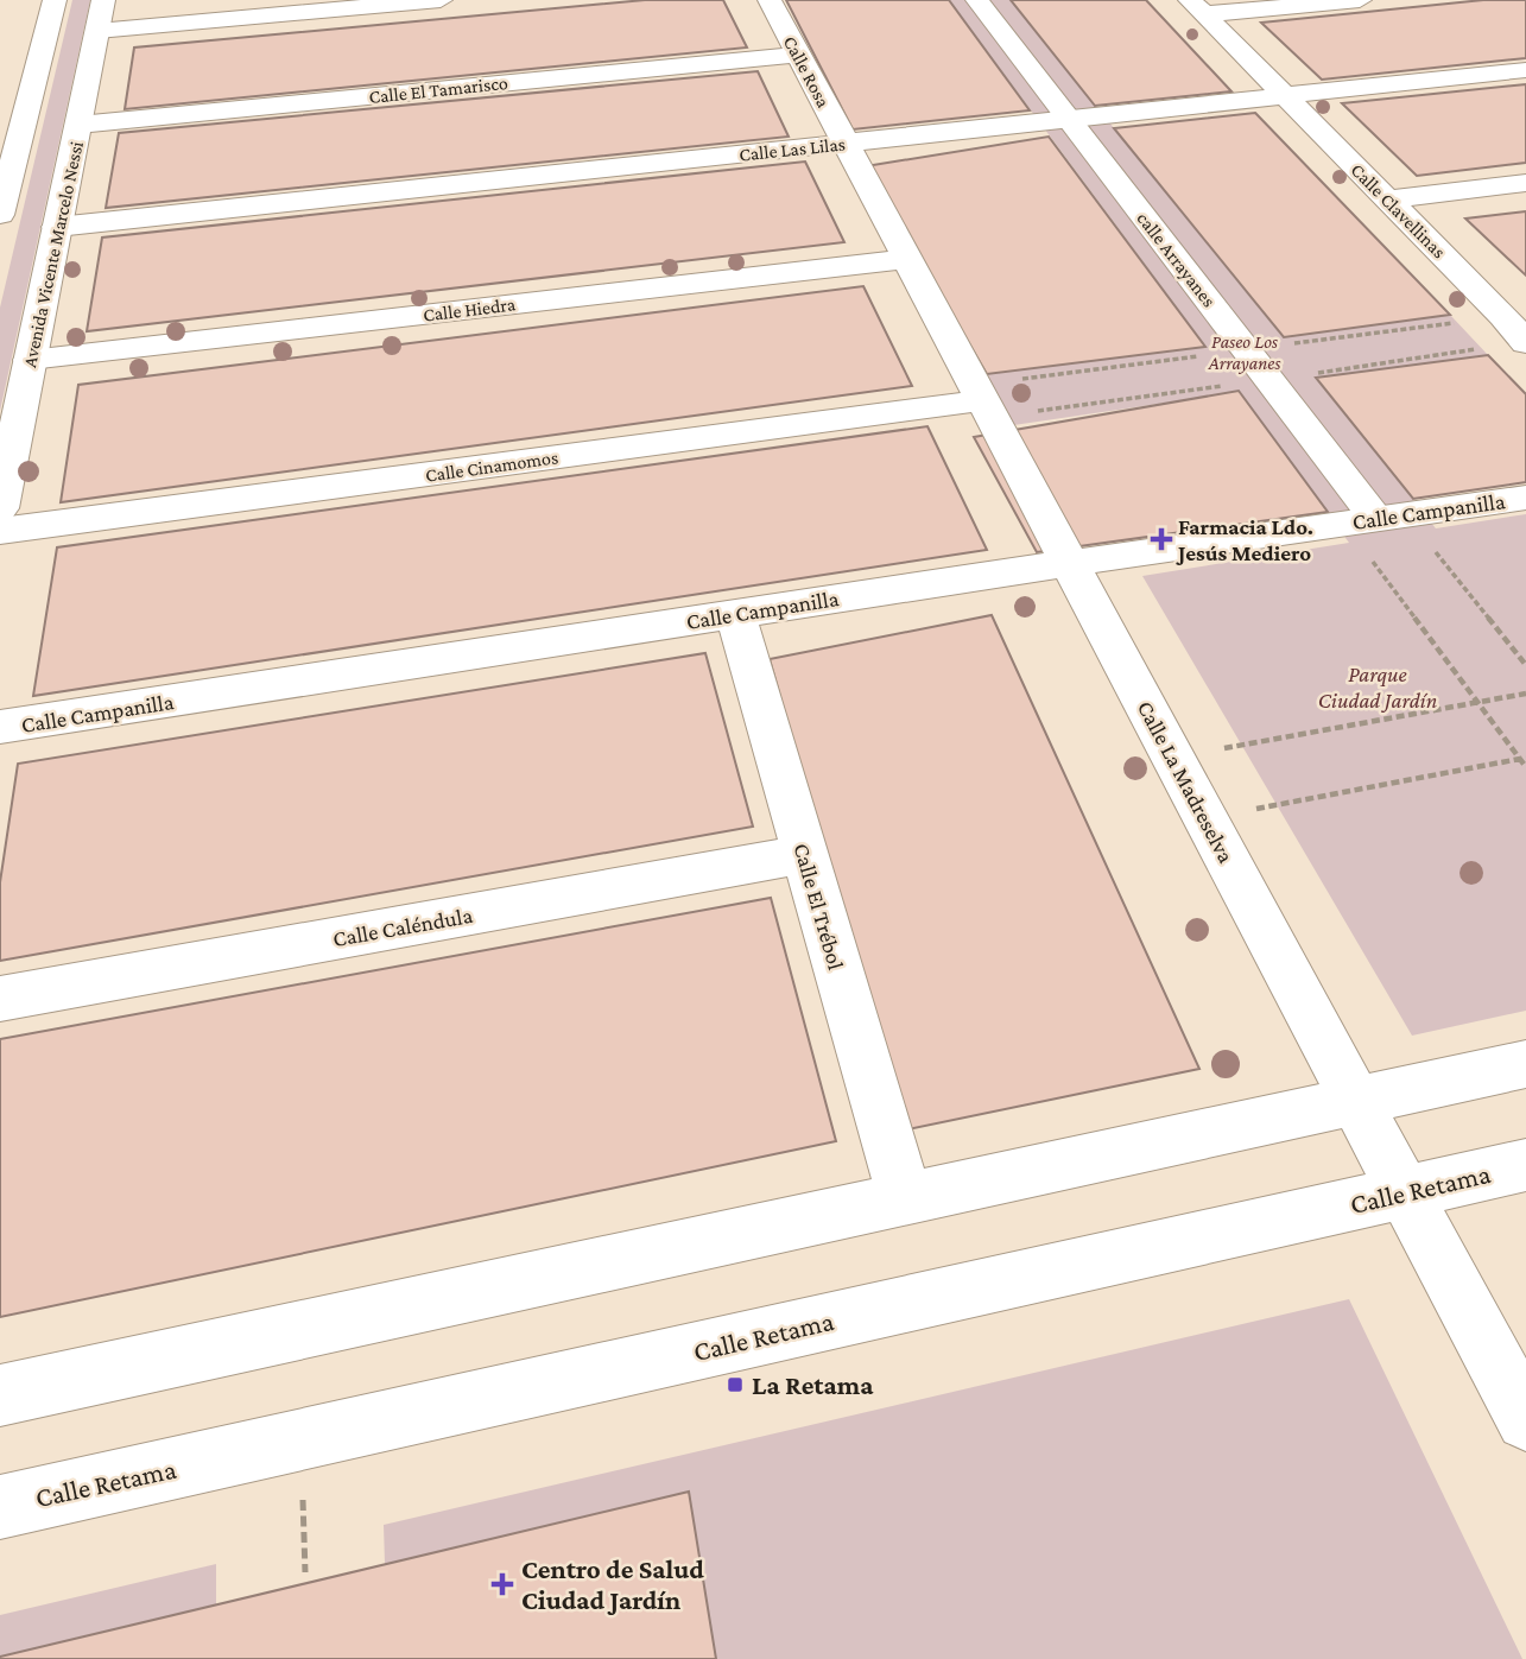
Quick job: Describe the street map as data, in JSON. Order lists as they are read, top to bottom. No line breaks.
{"streets":{"street":["Calle Rosa","Calle El Tamarisco","Calle Las Lilas","Calle Clavellinas","Avenida Vicente Marcelo Nessi","calle Arrayanes","Calle Hiedra","Calle Cinamomos","Calle Campanilla","Calle La Madreselva","Calle El Trébol","Calle Caléndula","Calle Retama"]},"crossings":[["Calle Rosa","Calle El Tamarisco"],["Calle Rosa","Calle Las Lilas"],["Calle Rosa","Calle La Madreselva"],["Calle El Tamarisco","Avenida Vicente Marcelo Nessi"],["Calle Las Lilas","Calle Clavellinas"],["Calle Las Lilas","Avenida Vicente Marcelo Nessi"],["Calle Las Lilas","calle Arrayanes"],["Calle Las Lilas","Calle La Madreselva"],["Avenida Vicente Marcelo Nessi","Calle Hiedra"],["calle Arrayanes","Calle Campanilla"],["Calle Hiedra","Calle La Madreselva"],["Calle Cinamomos","Calle La Madreselva"],["Calle Campanilla","Calle La Madreselva"],["Calle Campanilla","Calle El Trébol"],["Calle La Madreselva","Calle Retama"],["Calle El Trébol","Calle Caléndula"]],"parks":["Paseo Los Arrayanes","Parque Ciudad Jardín"],"places":{"health":["Farmacia Ldo. Jesús Mediero","Centro de Salud Ciudad Jardín"],"transit":["La Retama"]}}
